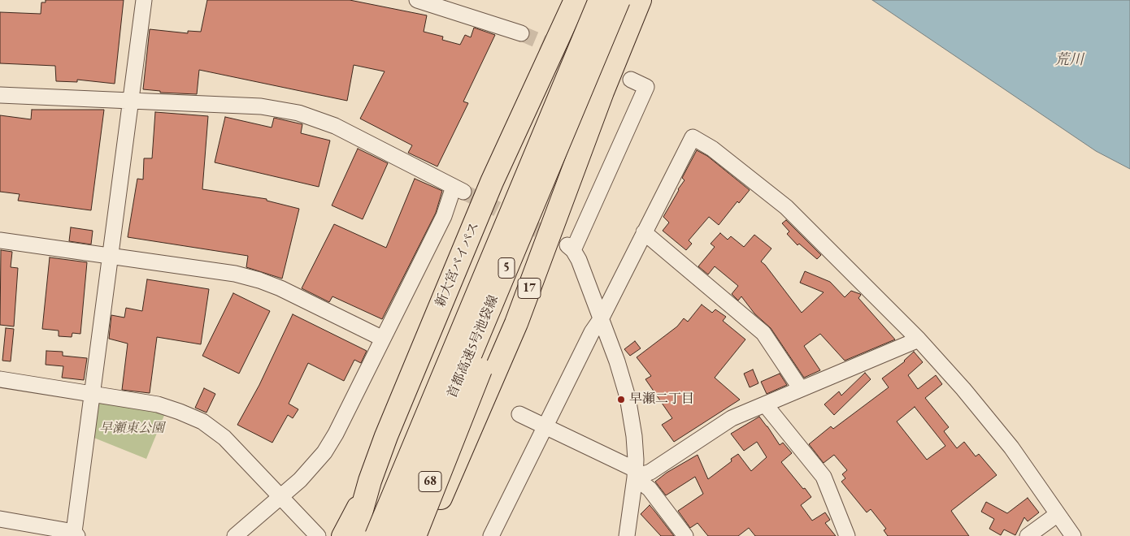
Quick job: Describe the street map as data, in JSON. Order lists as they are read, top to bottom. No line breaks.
{"streets":{"highway":["新大宮バイパス","5","17","首都高速5号池袋線"],"main road":["68"]},"crossings":[["17","68"]],"water":["荒川"],"parks":["早瀬東公園"],"places":["早瀬二丁目"]}
